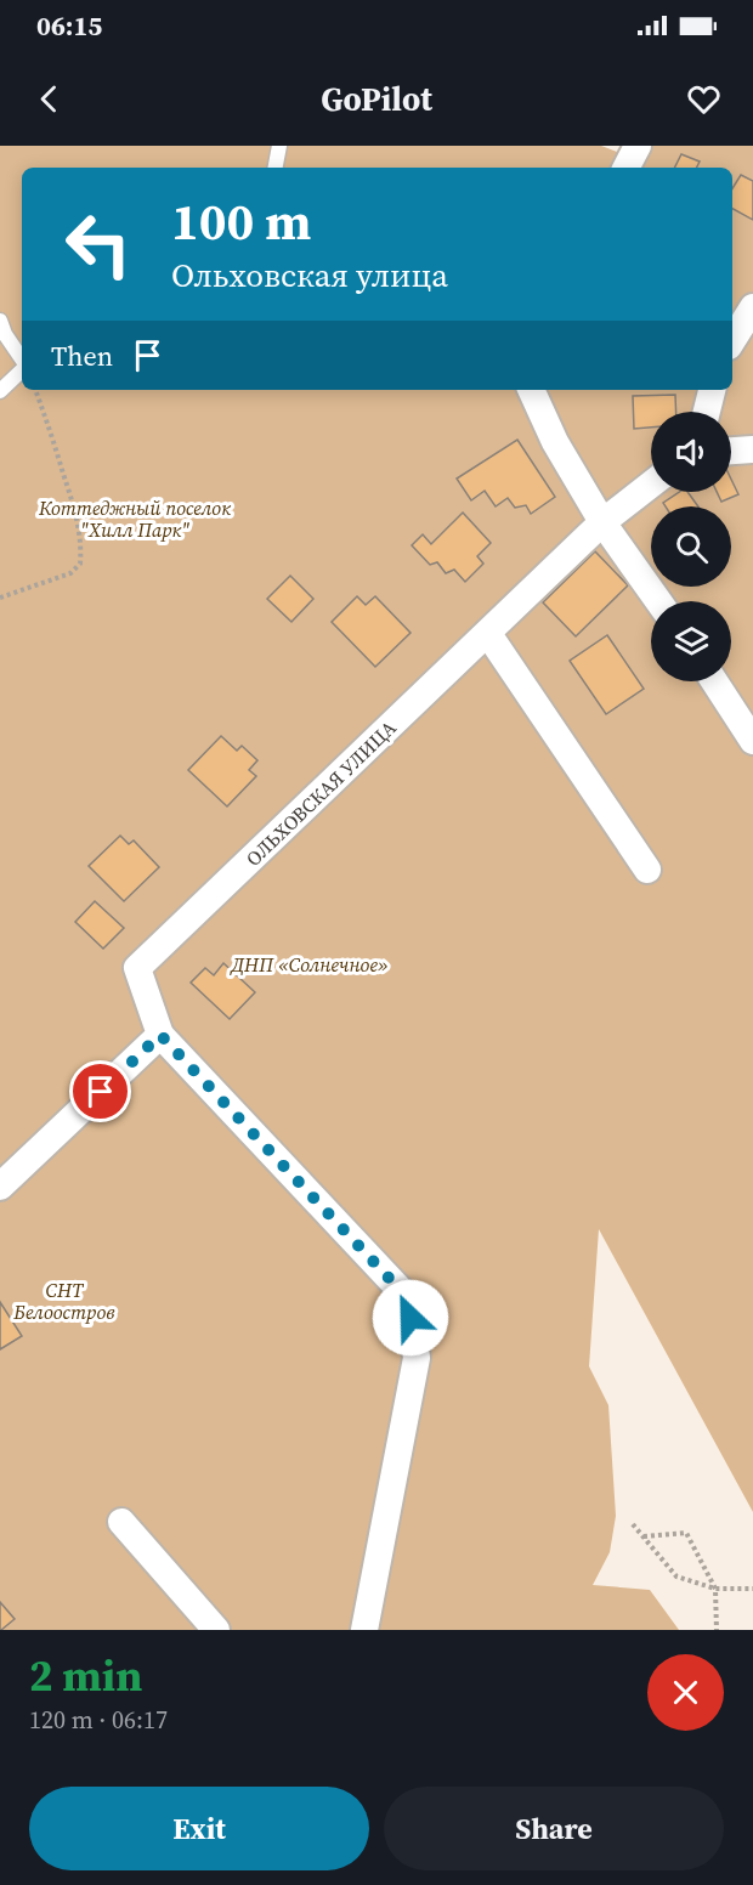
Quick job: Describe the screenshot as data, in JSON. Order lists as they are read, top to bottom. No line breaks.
{"streets":{"street":["ОЛЬХОВСКАЯ УЛИЦА"]},"parks":["Коттеджный поселок \"Хилл Парк\"","ДНП «Солнечное»","СНТ Белоостров"],"page":{"status":"06:15","header":"GoPilot","turn":["100 m","Ольховская улица"],"then":"Then","heading":["2 min","120 m · 06:17"],"buttons":["Exit","Share"]}}
